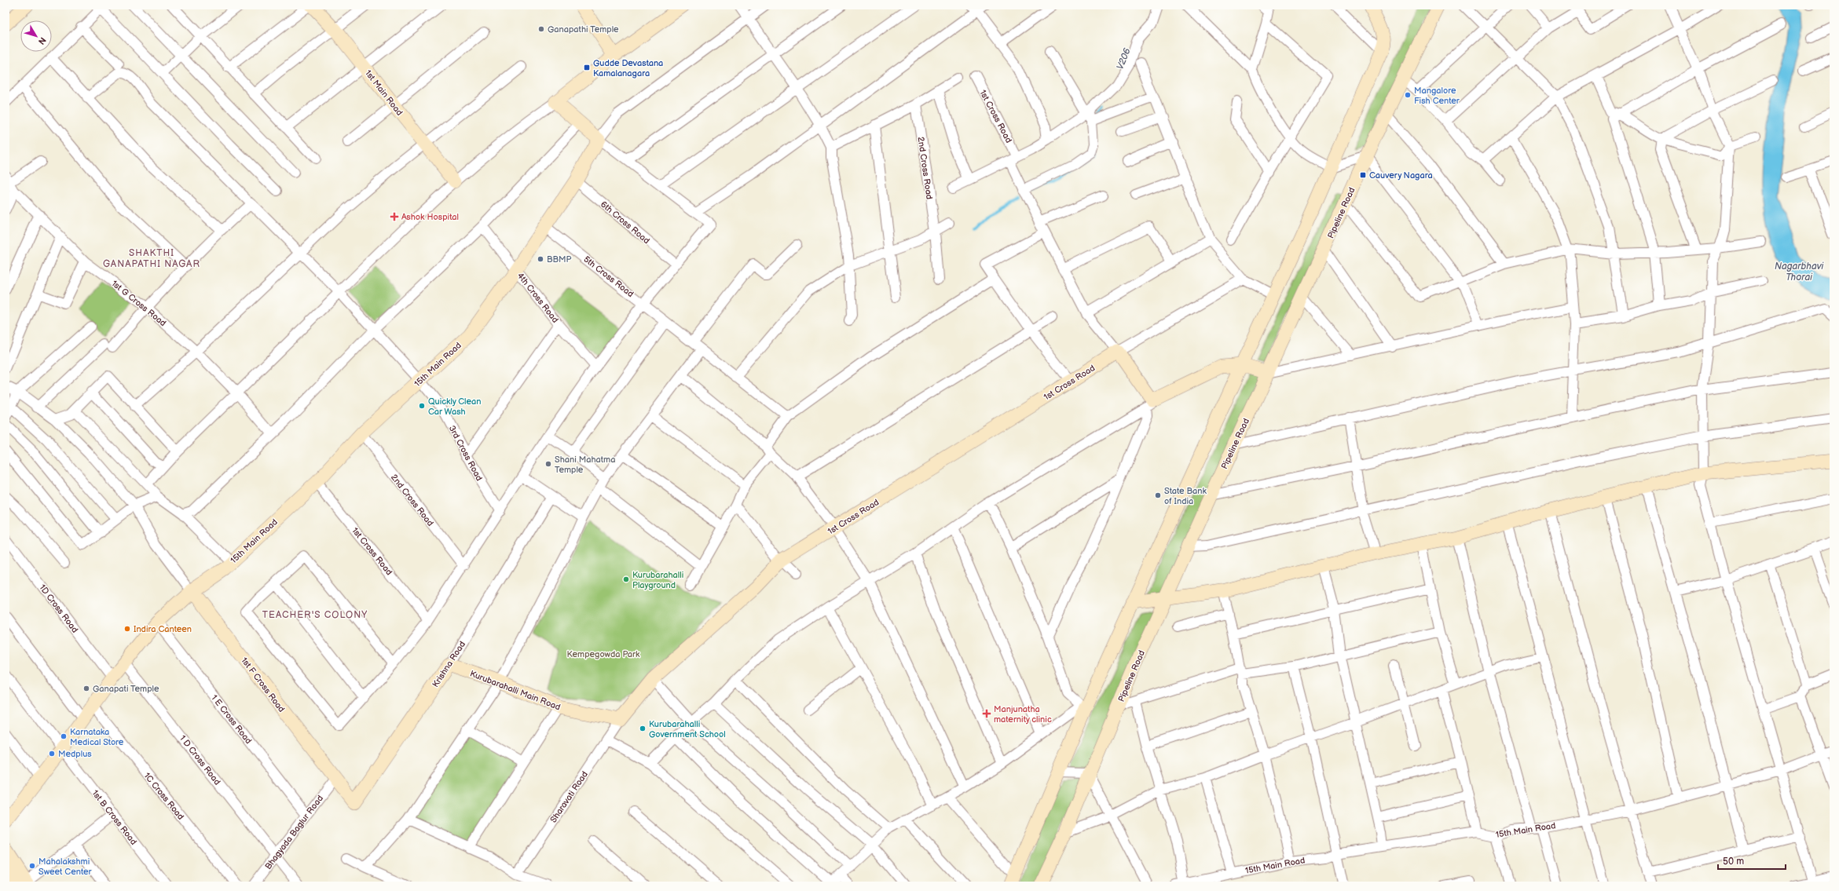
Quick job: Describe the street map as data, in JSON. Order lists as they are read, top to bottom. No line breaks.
{"streets":{"street":["1st Main Road","1st Cross Road","2nd Cross Road","Pipeline Road","6th Cross Road","5th Cross Road","4th Cross Road","1st G Cross Road","15th Main Road","3rd Cross Road","1D Cross Road","Krishna Road","1st F Cross Road","Kurubarahalli Main Road","1 E Cross Road","1 D Cross Road","1C Cross Road","Sharavati Road","1st B Cross Road","Bhagyada Baglur Road"]},"crossings":[["1st Cross Road","15th Main Road"],["1st Cross Road","Kurubarahalli Main Road"],["1st Cross Road","Sharavati Road"],["2nd Cross Road","15th Main Road"],["6th Cross Road","15th Main Road"],["5th Cross Road","15th Main Road"],["4th Cross Road","15th Main Road"],["15th Main Road","3rd Cross Road"],["15th Main Road","1D Cross Road"],["15th Main Road","1st F Cross Road"],["15th Main Road","1 E Cross Road"],["15th Main Road","1 D Cross Road"],["15th Main Road","1C Cross Road"],["15th Main Road","1st B Cross Road"],["Krishna Road","1st F Cross Road"],["Krishna Road","Kurubarahalli Main Road"],["Krishna Road","Bhagyada Baglur Road"],["1st F Cross Road","Bhagyada Baglur Road"],["Kurubarahalli Main Road","Sharavati Road"],["1 E Cross Road","Bhagyada Baglur Road"],["1 D Cross Road","Bhagyada Baglur Road"]],"districts":["SHAKTHI GANAPATHI NAGAR","TEACHER'S COLONY"],"water":["V206","Nagarbhavi Thorai"],"parks":["Kempegowda Park"],"places":{"other":["Ganapathi Temple","Mangalore Fish Center","BBMP","Quickly Clean Car Wash","Shani Mahatma Temple","State Bank of India","Kurubarahalli Playground","Indira Canteen","Ganapati Temple","Kurubarahalli Government School","Karnataka Medical Store","Medplus","Mahalakshmi Sweet Center"],"transit":["Gudde Devastana Kamalanagara","Cauvery Nagara"],"health":["Ashok Hospital","Manjunatha maternity clinic"]},"scale_bar":"50 m","north":"bottom right"}
